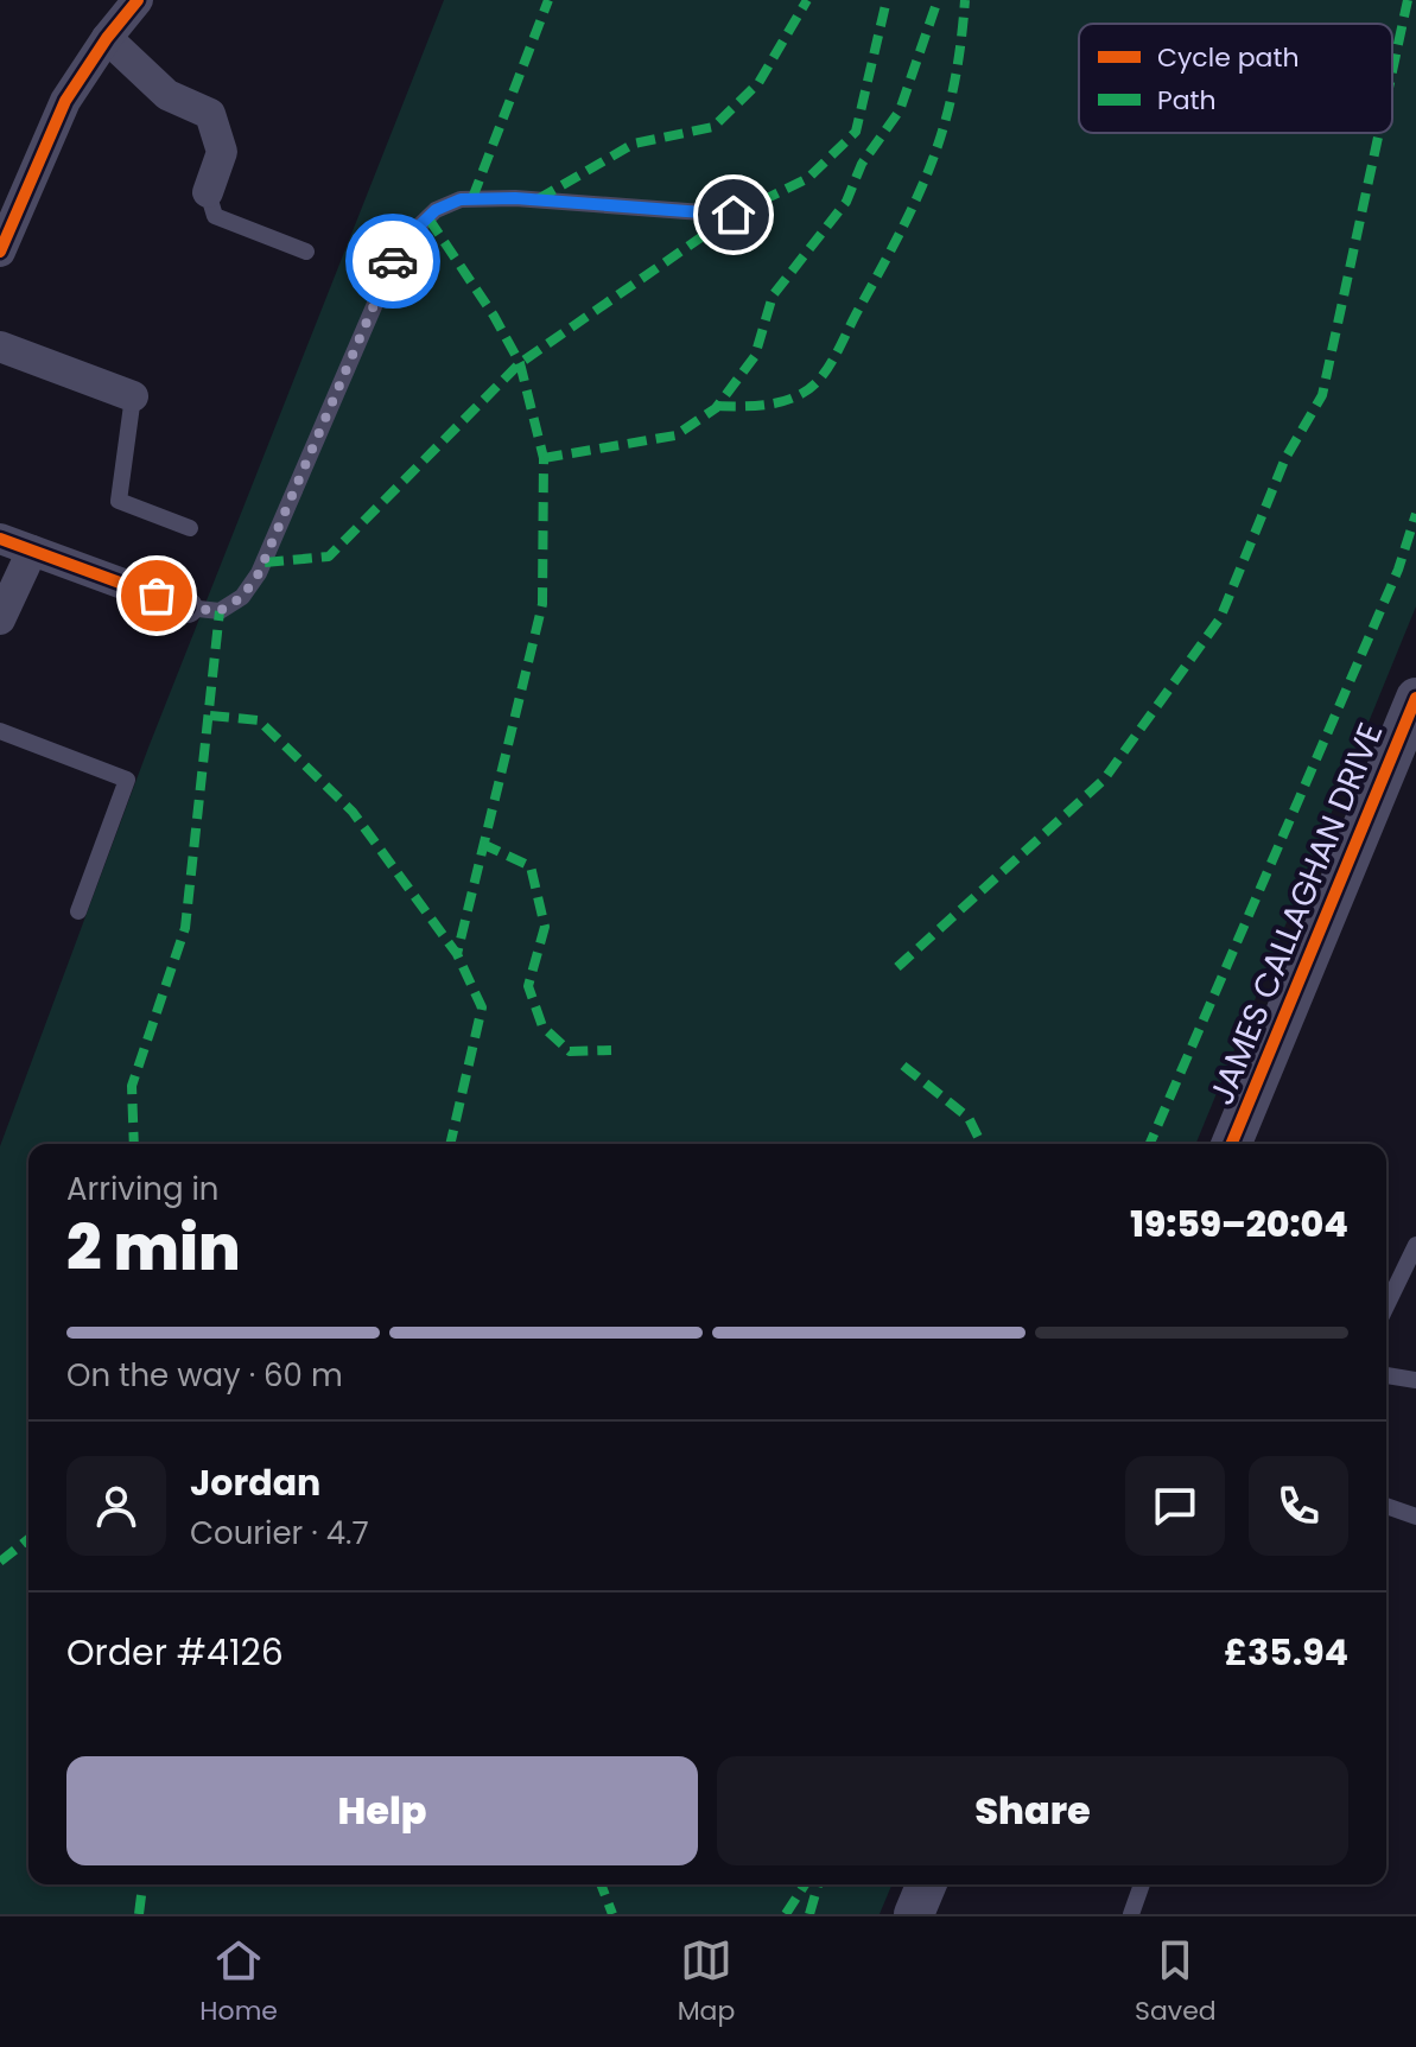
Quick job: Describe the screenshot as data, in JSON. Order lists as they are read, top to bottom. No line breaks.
{"streets":{"street":["JAMES CALLAGHAN DRIVE"]},"legend":["Cycle path","Path"],"page":{"heading":["2 min","Arriving in","19:59–20:04"],"panel":["Jordan","Courier · 4.7","Order #4126","£35.94"],"bar":"On the way · 60 m","buttons":["Help","Share"],"tabs":["Home","Map","Saved"]}}
